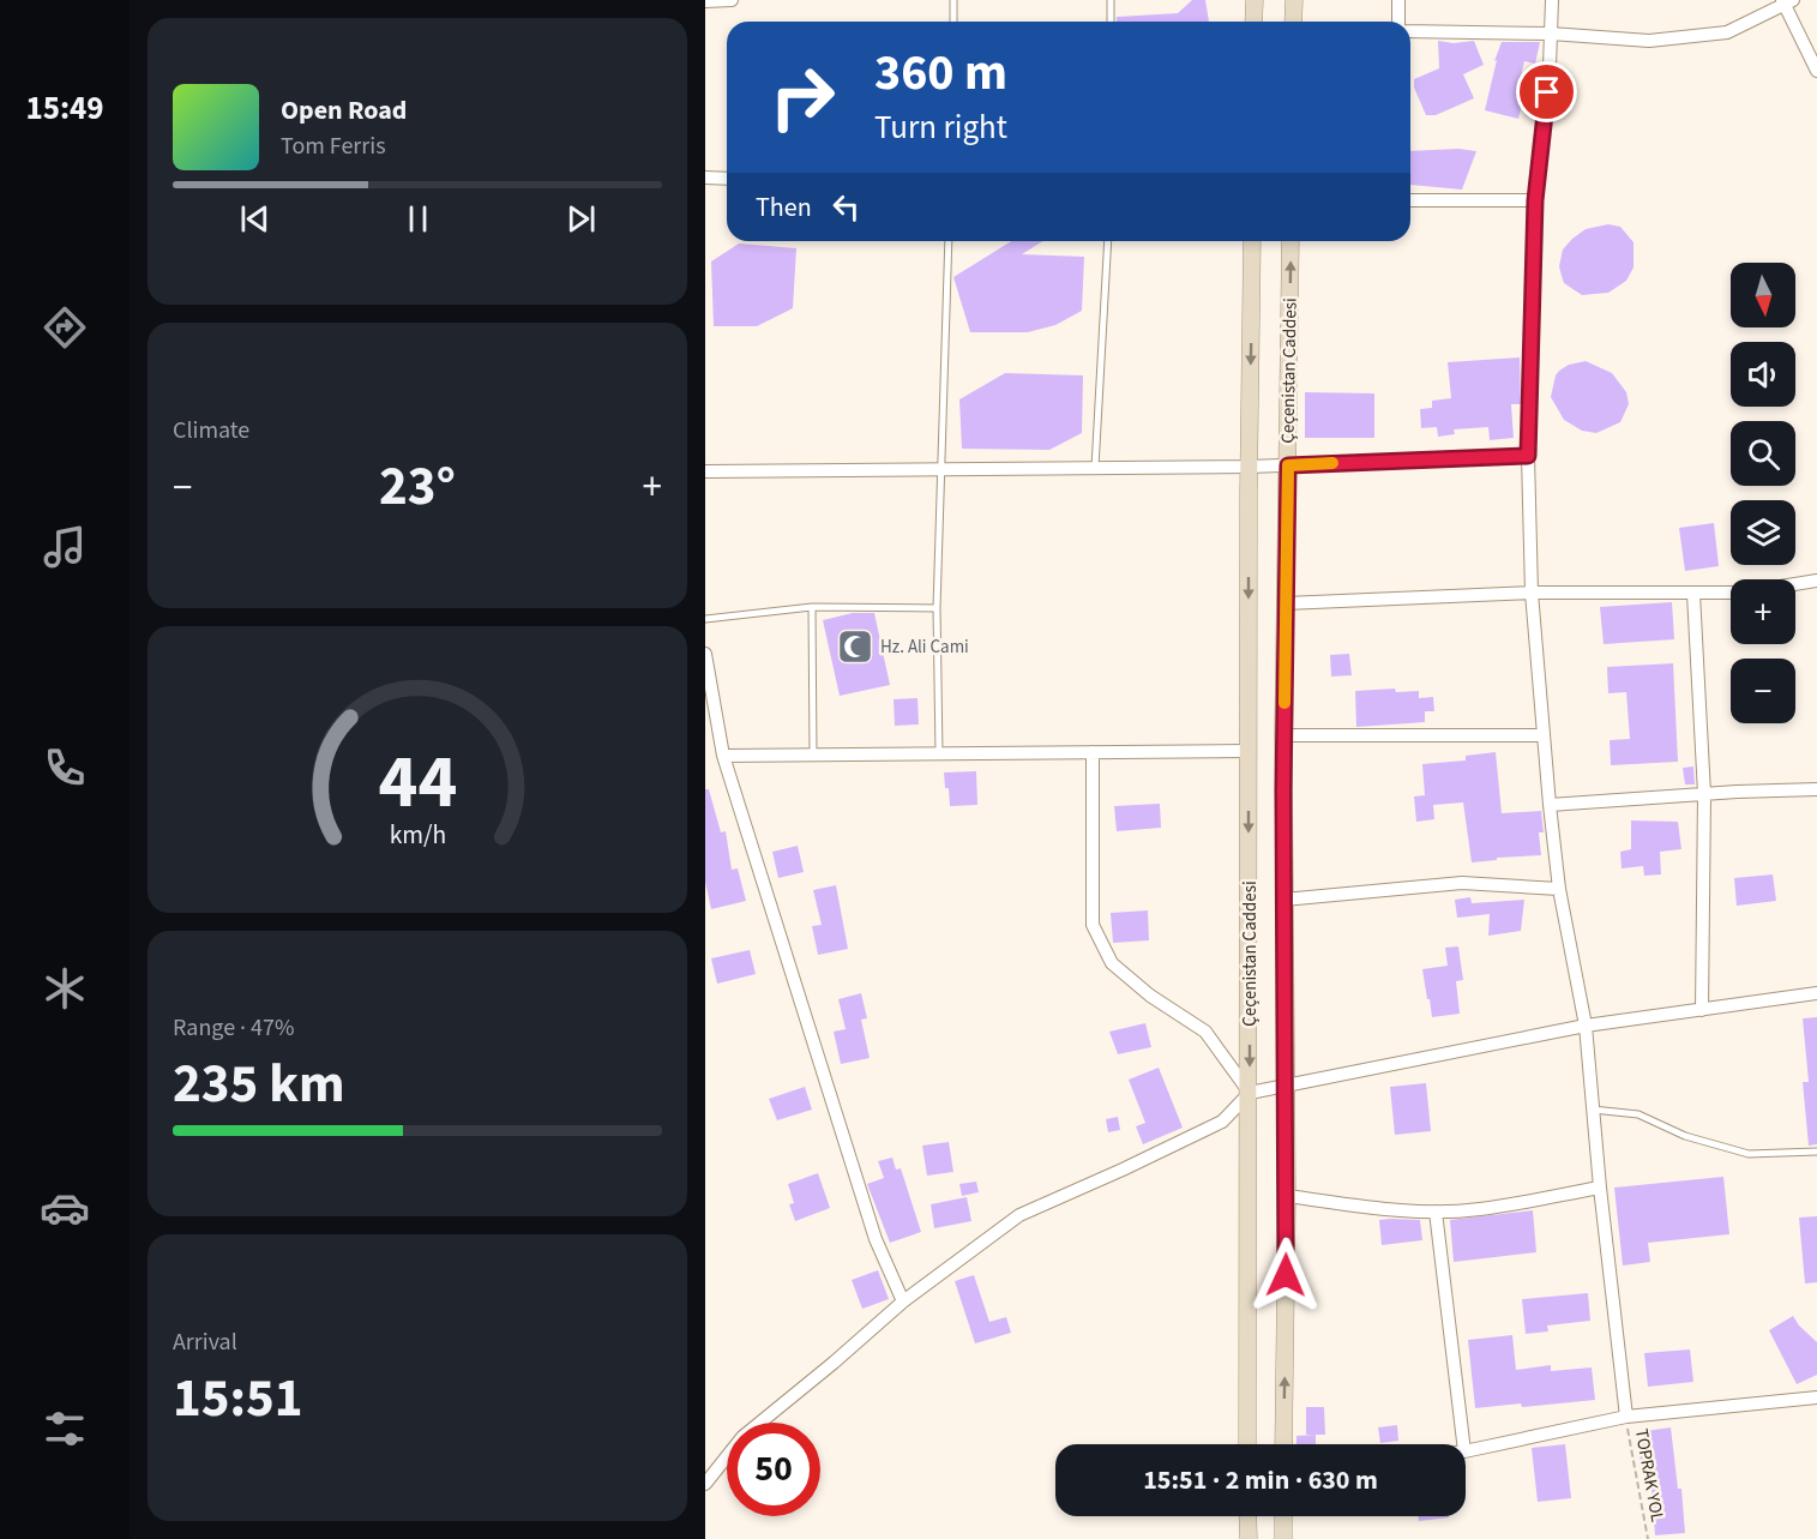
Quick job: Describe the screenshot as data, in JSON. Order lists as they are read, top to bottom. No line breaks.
{"streets":{"main road":["Çeçenistan Caddesi"],"path":["TOPRAK YOL"]},"places":{"mosque":["Hz. Ali Cami"]},"north":"bottom","page":{"tabs":"15:49","turn":["360 m","Turn right"],"song":["Open Road","Tom Ferris"],"then":"Then","map_buttons":["+","−"],"tile":["Climate",["Range · 47%","235 km"],["Arrival","15:51"]],"heat":["−","23°","+"],"limit":"50","trip":"15:51 · 2 min · 630 m","gauge":["44","km/h"]}}
